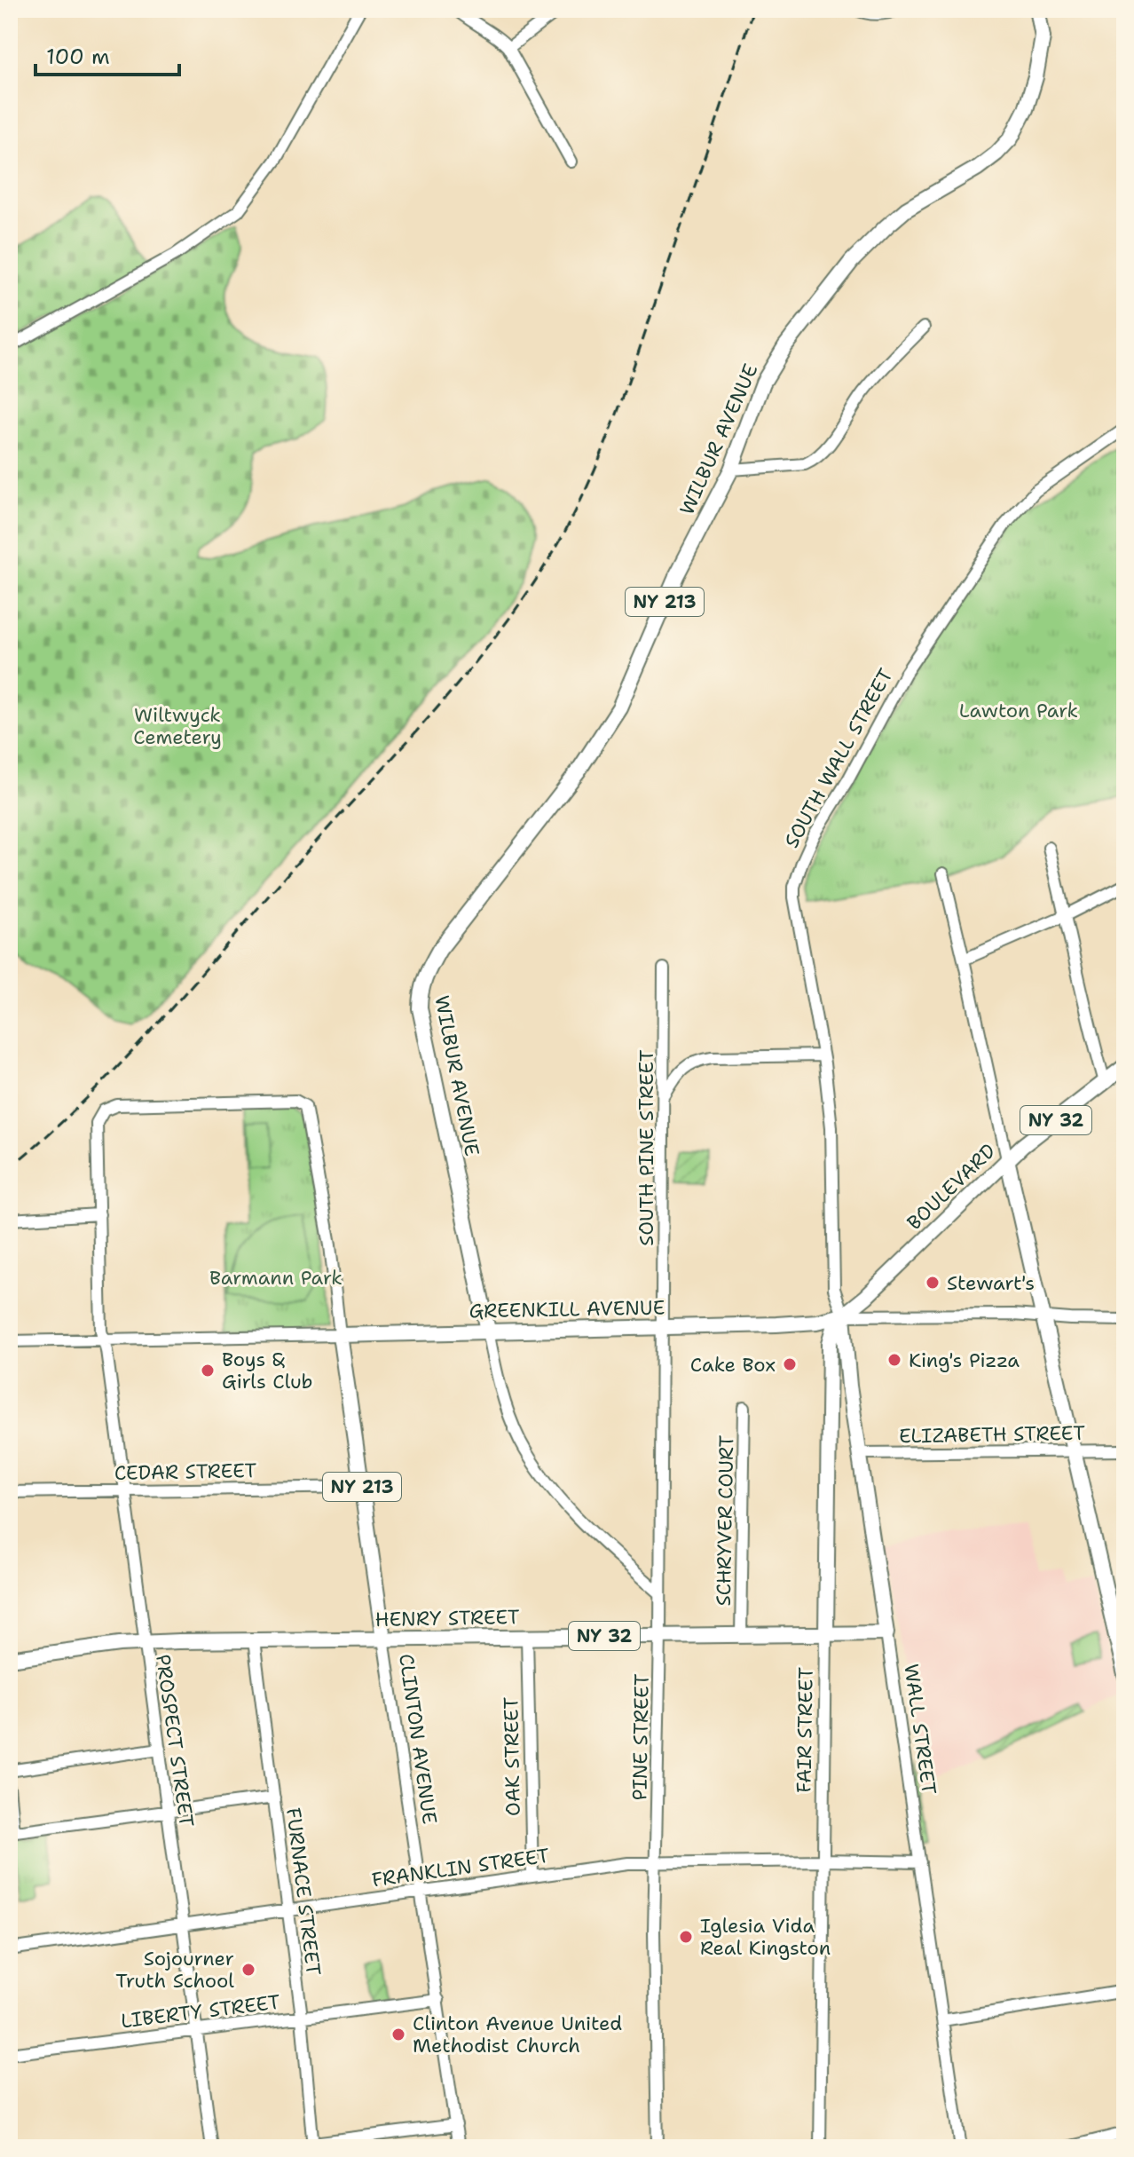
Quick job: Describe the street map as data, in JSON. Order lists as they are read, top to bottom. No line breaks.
{"streets":{"main road":["WILBUR AVENUE","NY 213","NY 32","BOULEVARD","GREENKILL AVENUE","HENRY STREET","WALL STREET","FAIR STREET","CLINTON AVENUE"],"street":["SOUTH WALL STREET","SOUTH PINE STREET","ELIZABETH STREET","CEDAR STREET","SCHRYVER COURT","PINE STREET","PROSPECT STREET","OAK STREET","FRANKLIN STREET","FURNACE STREET","LIBERTY STREET"]},"crossings":[["WILBUR AVENUE","GREENKILL AVENUE"],["SOUTH WALL STREET","BOULEVARD"],["SOUTH WALL STREET","GREENKILL AVENUE"],["SOUTH WALL STREET","WALL STREET"],["SOUTH WALL STREET","FAIR STREET"],["SOUTH PINE STREET","GREENKILL AVENUE"],["SOUTH PINE STREET","PINE STREET"],["BOULEVARD","GREENKILL AVENUE"],["BOULEVARD","WALL STREET"],["BOULEVARD","FAIR STREET"],["GREENKILL AVENUE","WALL STREET"],["GREENKILL AVENUE","FAIR STREET"],["GREENKILL AVENUE","PINE STREET"],["GREENKILL AVENUE","CLINTON AVENUE"],["GREENKILL AVENUE","PROSPECT STREET"],["ELIZABETH STREET","WALL STREET"],["CEDAR STREET","CLINTON AVENUE"],["CEDAR STREET","PROSPECT STREET"],["SCHRYVER COURT","HENRY STREET"],["HENRY STREET","WALL STREET"],["HENRY STREET","FAIR STREET"],["HENRY STREET","PINE STREET"],["HENRY STREET","CLINTON AVENUE"],["HENRY STREET","PROSPECT STREET"],["HENRY STREET","OAK STREET"],["HENRY STREET","FURNACE STREET"],["WALL STREET","FAIR STREET"],["WALL STREET","FRANKLIN STREET"],["FAIR STREET","FRANKLIN STREET"],["PINE STREET","FRANKLIN STREET"],["CLINTON AVENUE","PROSPECT STREET"],["CLINTON AVENUE","FRANKLIN STREET"],["CLINTON AVENUE","LIBERTY STREET"],["PROSPECT STREET","FRANKLIN STREET"],["PROSPECT STREET","LIBERTY STREET"],["OAK STREET","FRANKLIN STREET"],["FRANKLIN STREET","FURNACE STREET"],["FURNACE STREET","LIBERTY STREET"]],"parks":["Lawton Park","Wiltwyck Cemetery","Barmann Park"],"places":["Stewart's","King's Pizza","Cake Box","Boys & Girls Club","Iglesia Vida Real Kingston","Sojourner Truth School","Clinton Avenue United Methodist Church"],"scale_bar":"100 m"}
